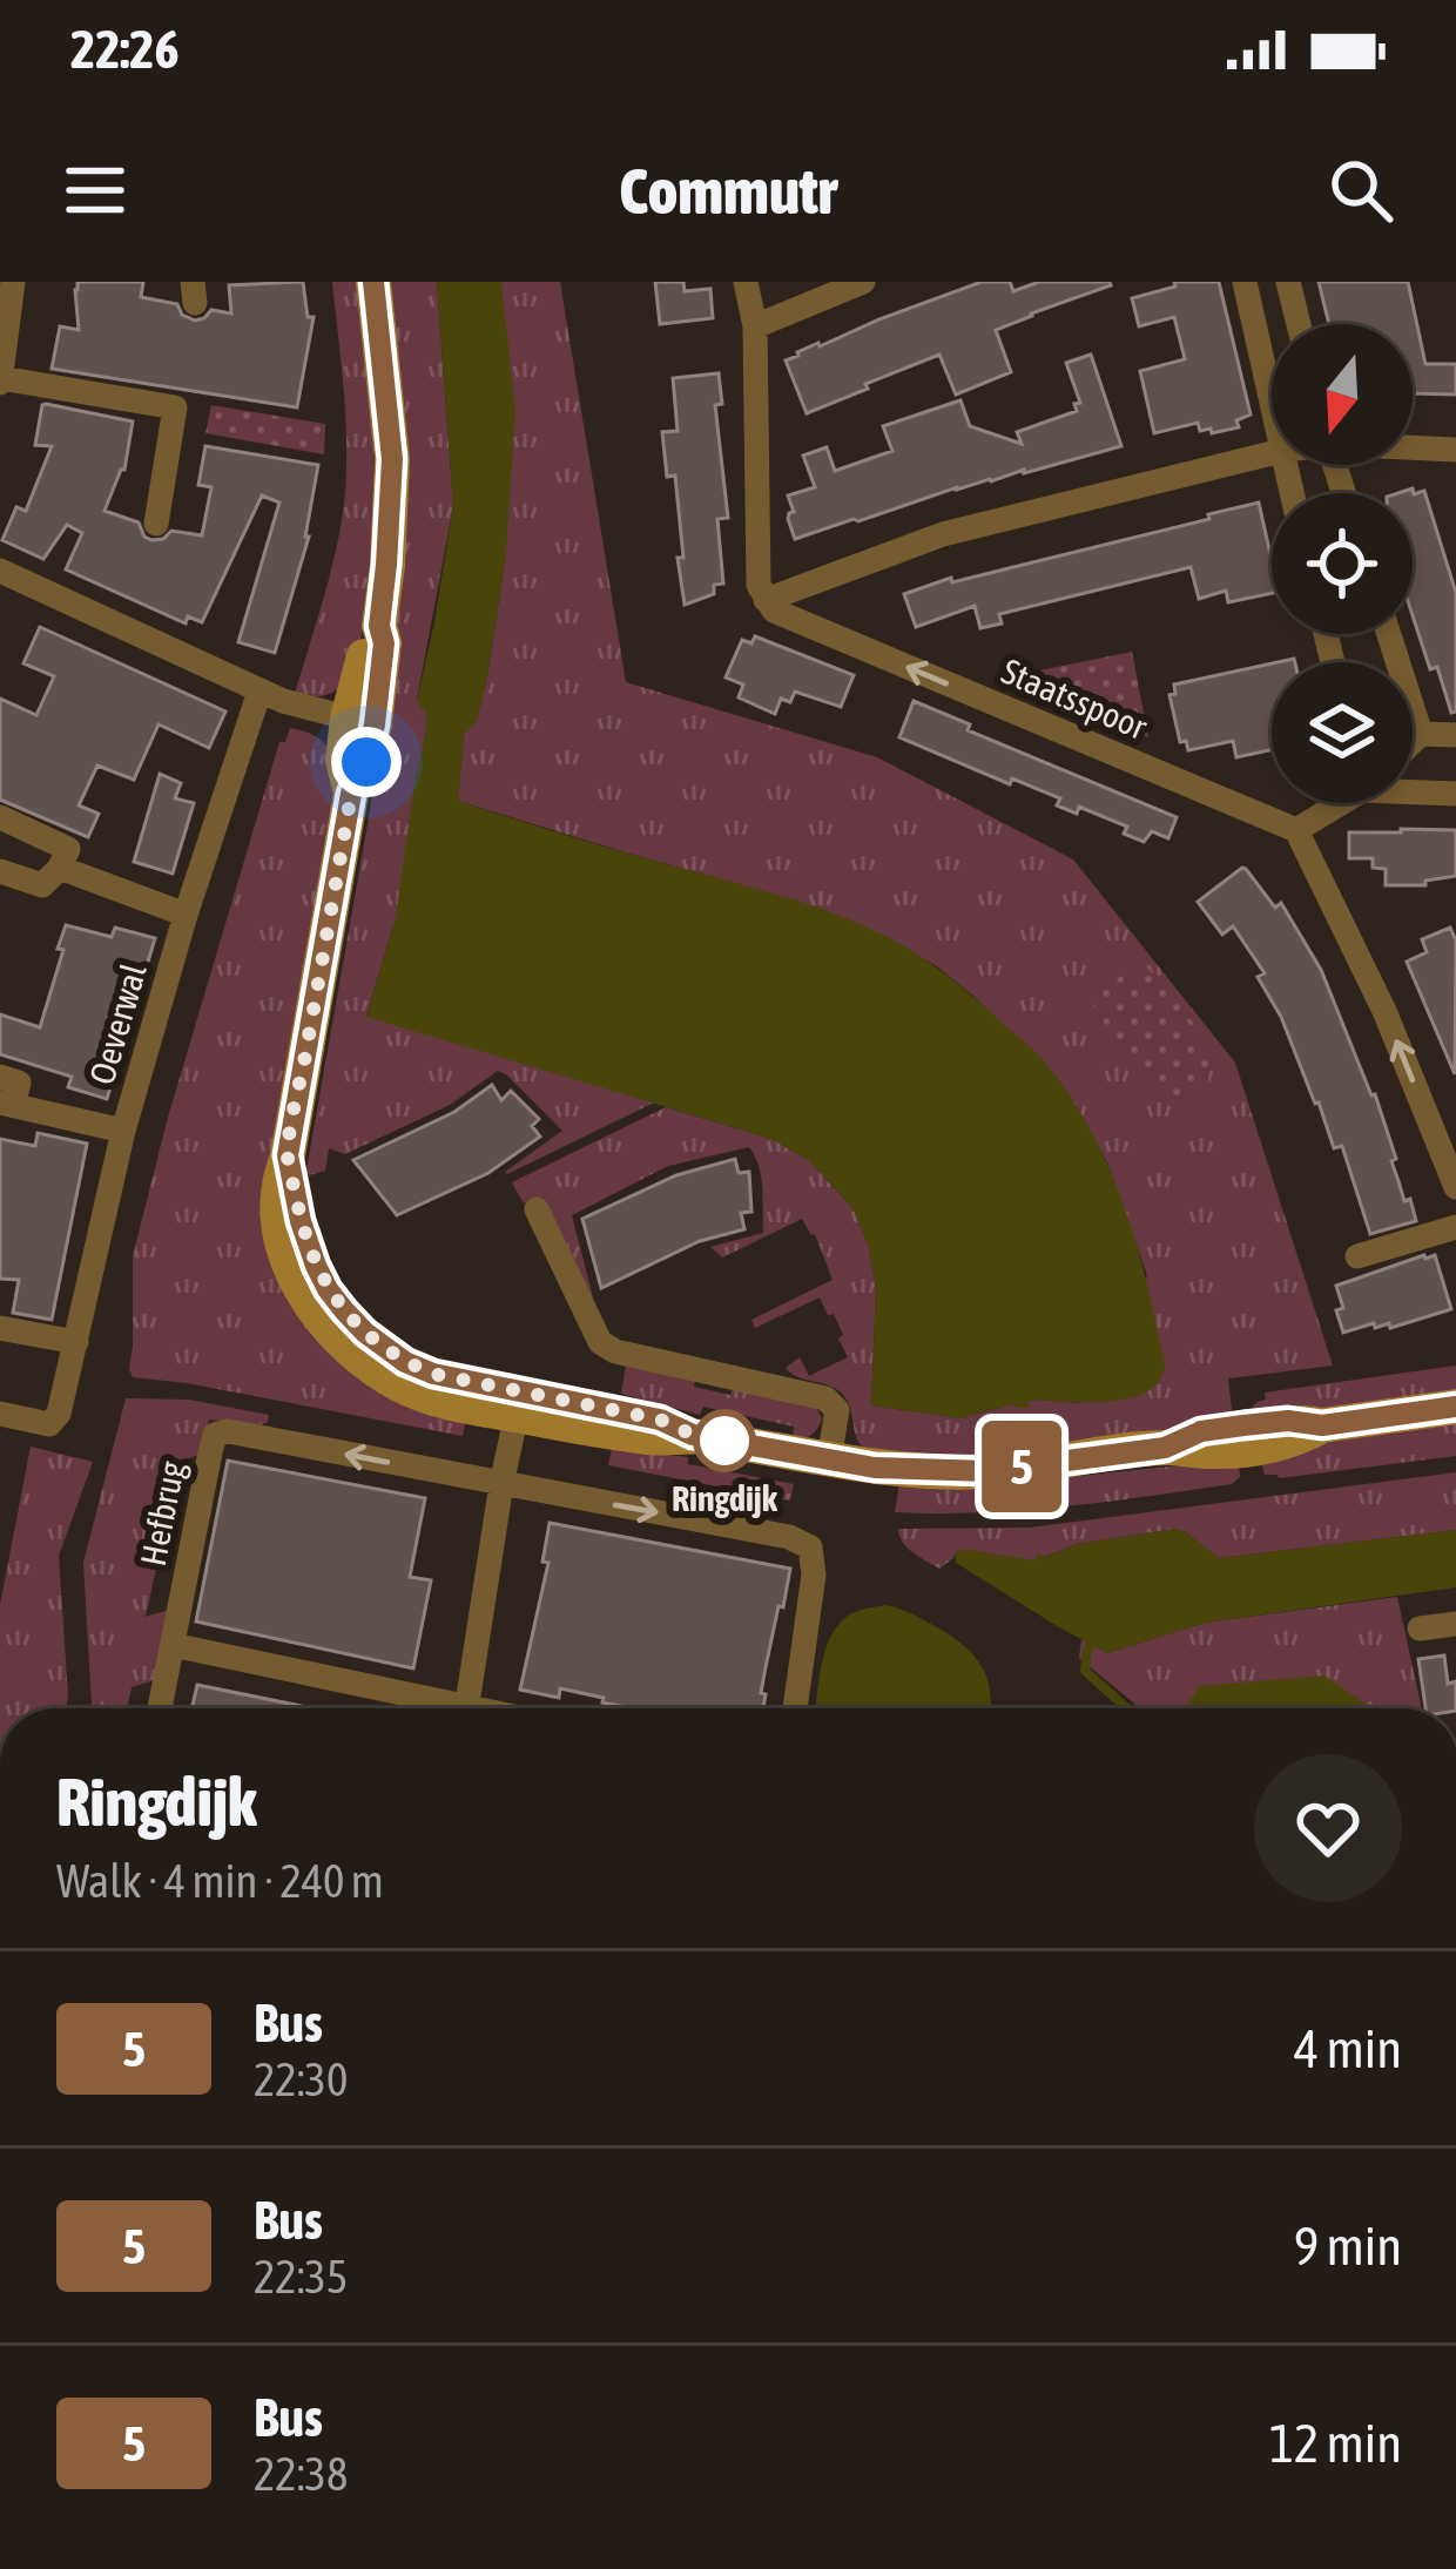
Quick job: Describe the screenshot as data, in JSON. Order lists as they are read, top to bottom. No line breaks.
{"streets":{"street":["Staatsspoor","Oeverwal","Hefbrug"]},"one_way":["Staatsspoor"],"places":["Ringdijk"],"lines":["bus line 5"],"north":"bottom","page":{"status":"22:26","header":"Commutr","on_map":"5","heading":["Ringdijk","Walk · 4 min · 240 m"],"list":[{"mark":"5","name":"Bus","note":"22:30","value":"4 min"},{"mark":"5","name":"Bus","note":"22:35","value":"9 min"},{"mark":"5","name":"Bus","note":"22:38","value":"12 min"}]}}
